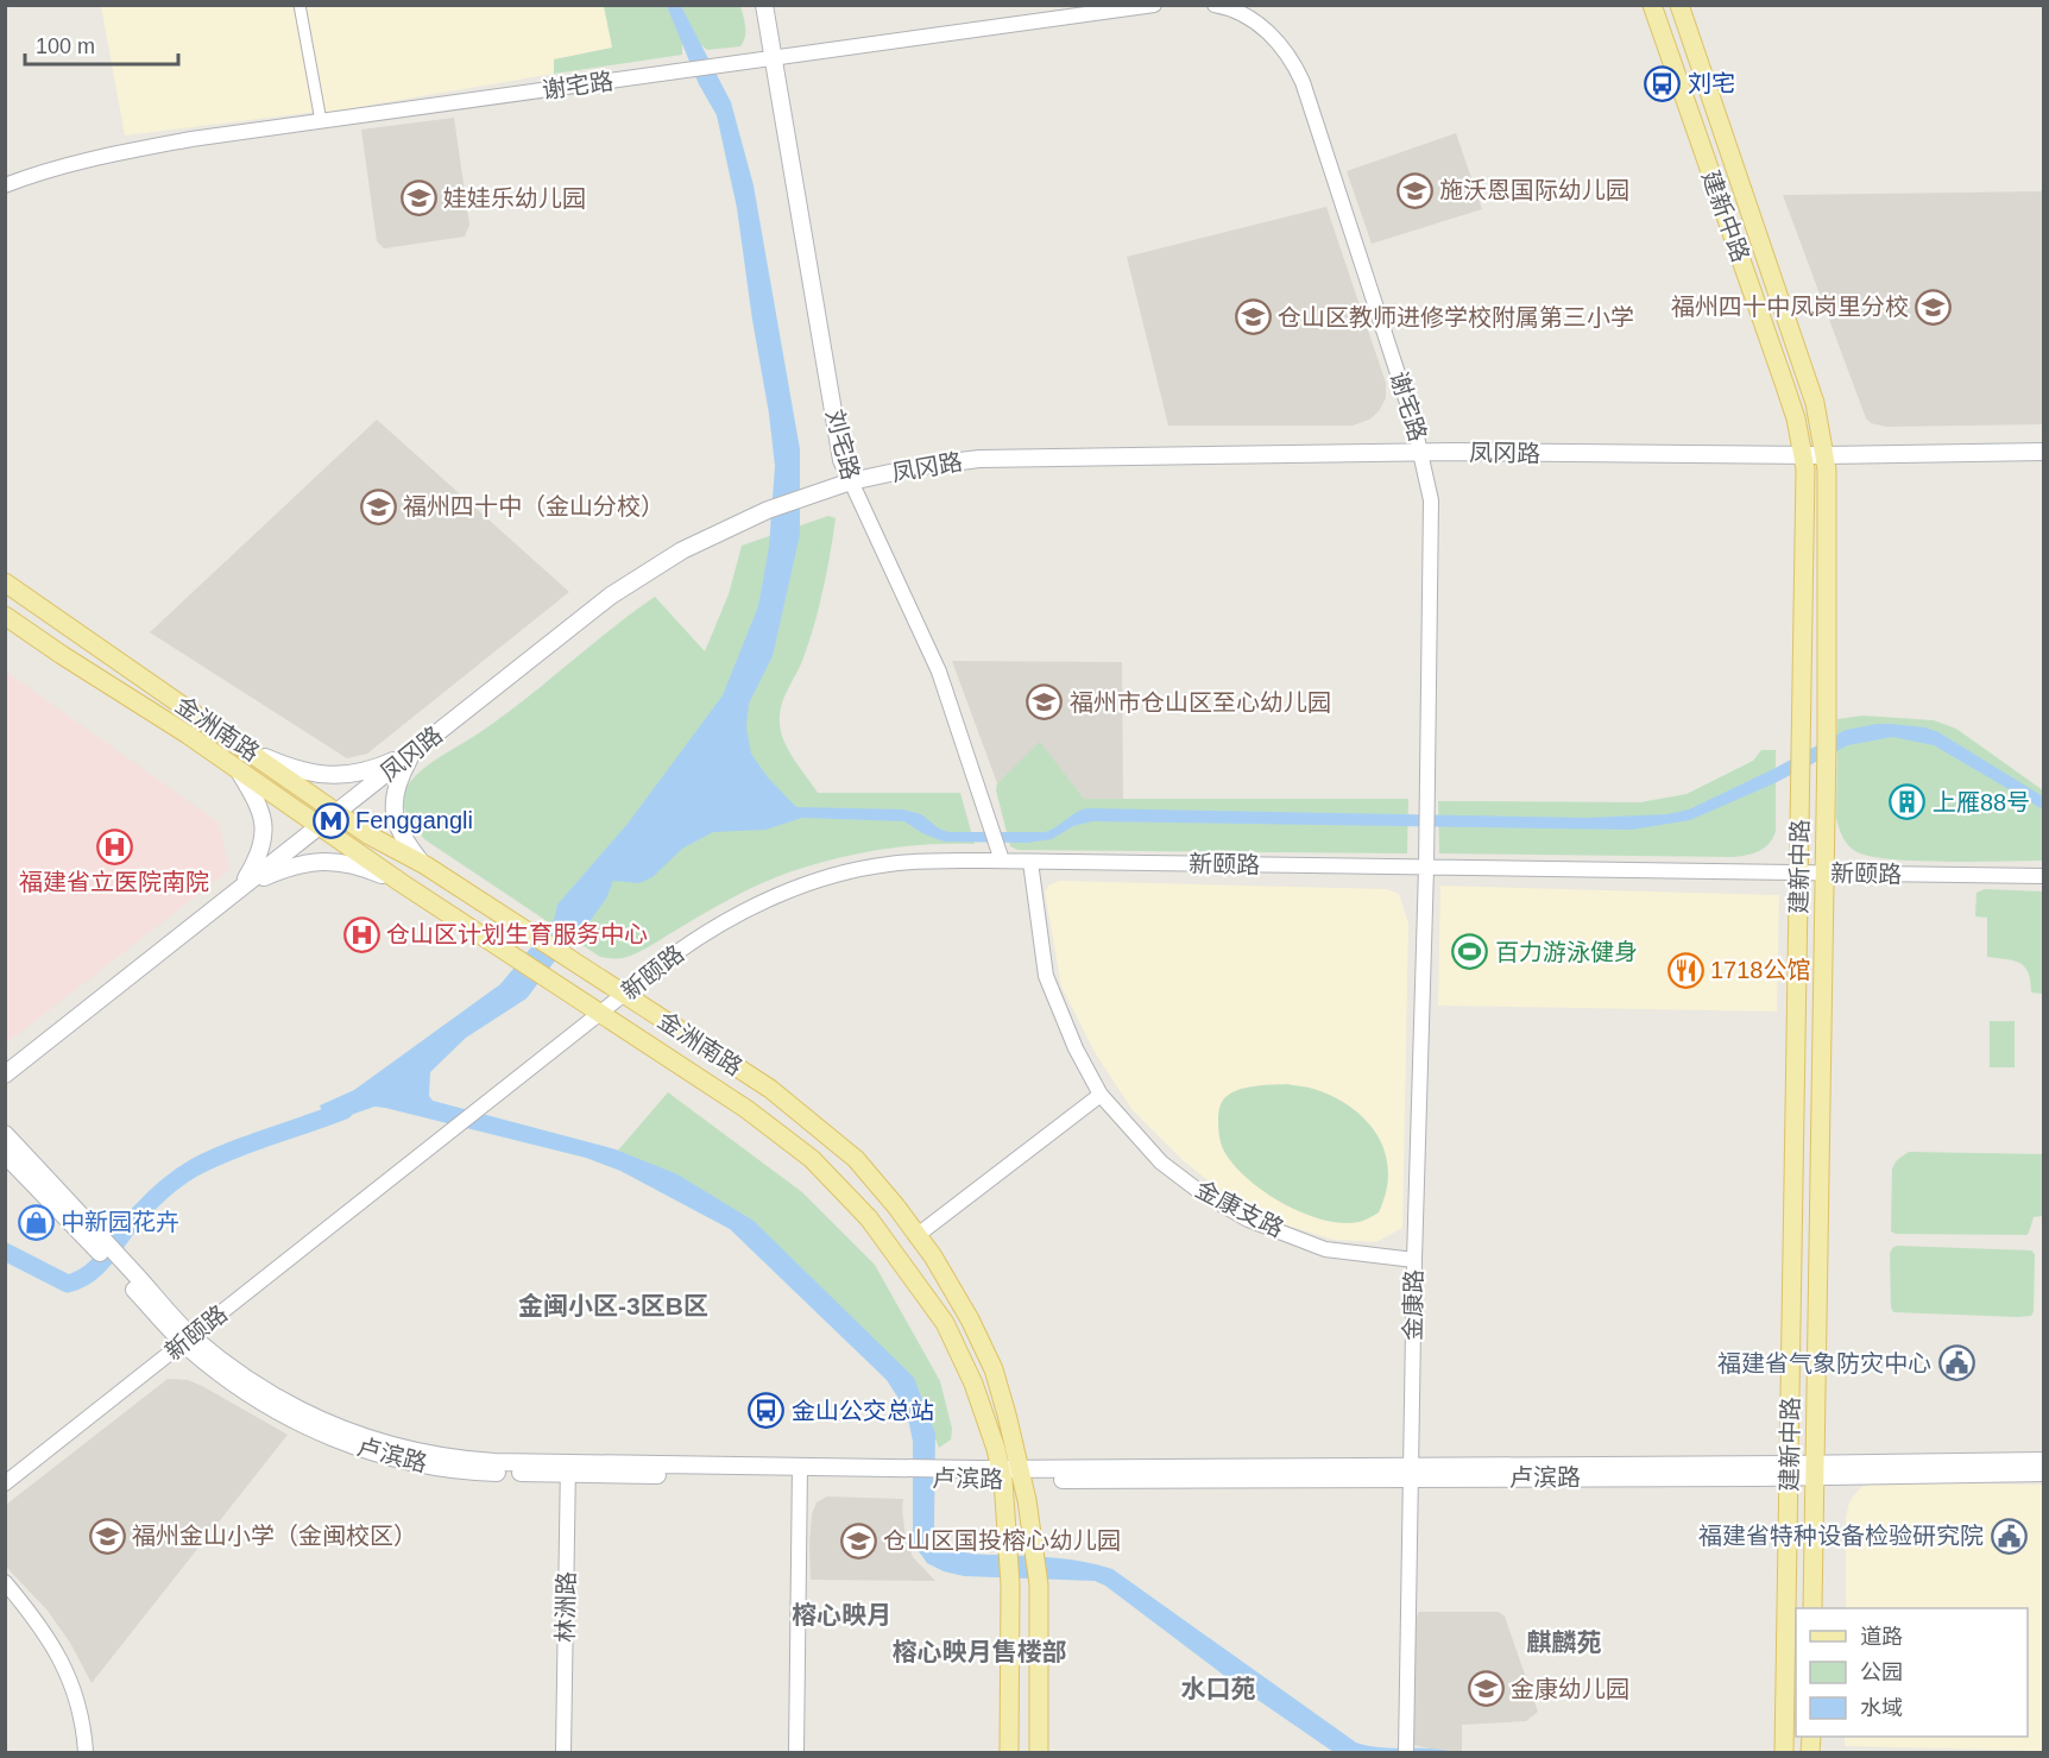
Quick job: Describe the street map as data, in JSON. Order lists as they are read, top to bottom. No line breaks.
{"streets":{"main road":["建新中路","刘宅路","凤冈路","金洲南路","卢滨路"],"street":["谢宅路","新颐路","金康支路","金康路","林洲路"]},"crossings":[["谢宅路","刘宅路"],["谢宅路","凤冈路"],["谢宅路","新颐路"],["谢宅路","金康路"],["建新中路","凤冈路"],["建新中路","新颐路"],["建新中路","卢滨路"],["刘宅路","凤冈路"],["刘宅路","新颐路"],["凤冈路","金洲南路"],["金洲南路","新颐路"],["金洲南路","卢滨路"],["新颐路","金康支路"],["新颐路","金康路"],["新颐路","卢滨路"],["金康支路","金康路"],["金康路","卢滨路"],["卢滨路","林洲路"]],"districts":["金闽小区-3区B区","榕心映月","麒麟苑","榕心映月售楼部","水口苑"],"places":{"bus stop":["刘宅","金山公交总站"],"school or university":["施沃恩国际幼儿园","娃娃乐幼儿园","福州四十中凤岗里分校","仓山区教师进修学校附属第三小学","福州四十中（金山分校）","福州市仓山区至心幼儿园","福州金山小学（金闽校区）","仓山区国投榕心幼儿园","金康幼儿园"],"building":["上雁88号"],"metro station":["Fenggangli"],"hospital":["福建省立医院南院","仓山区计划生育服务中心"],"sports":["百力游泳健身"],"restaurant":["1718公馆"],"shop":["中新园花卉"],"public building":["福建省气象防灾中心","福建省特种设备检验研究院"]},"legend":["道路","公园","水域"],"scale_bar":"100 m"}
